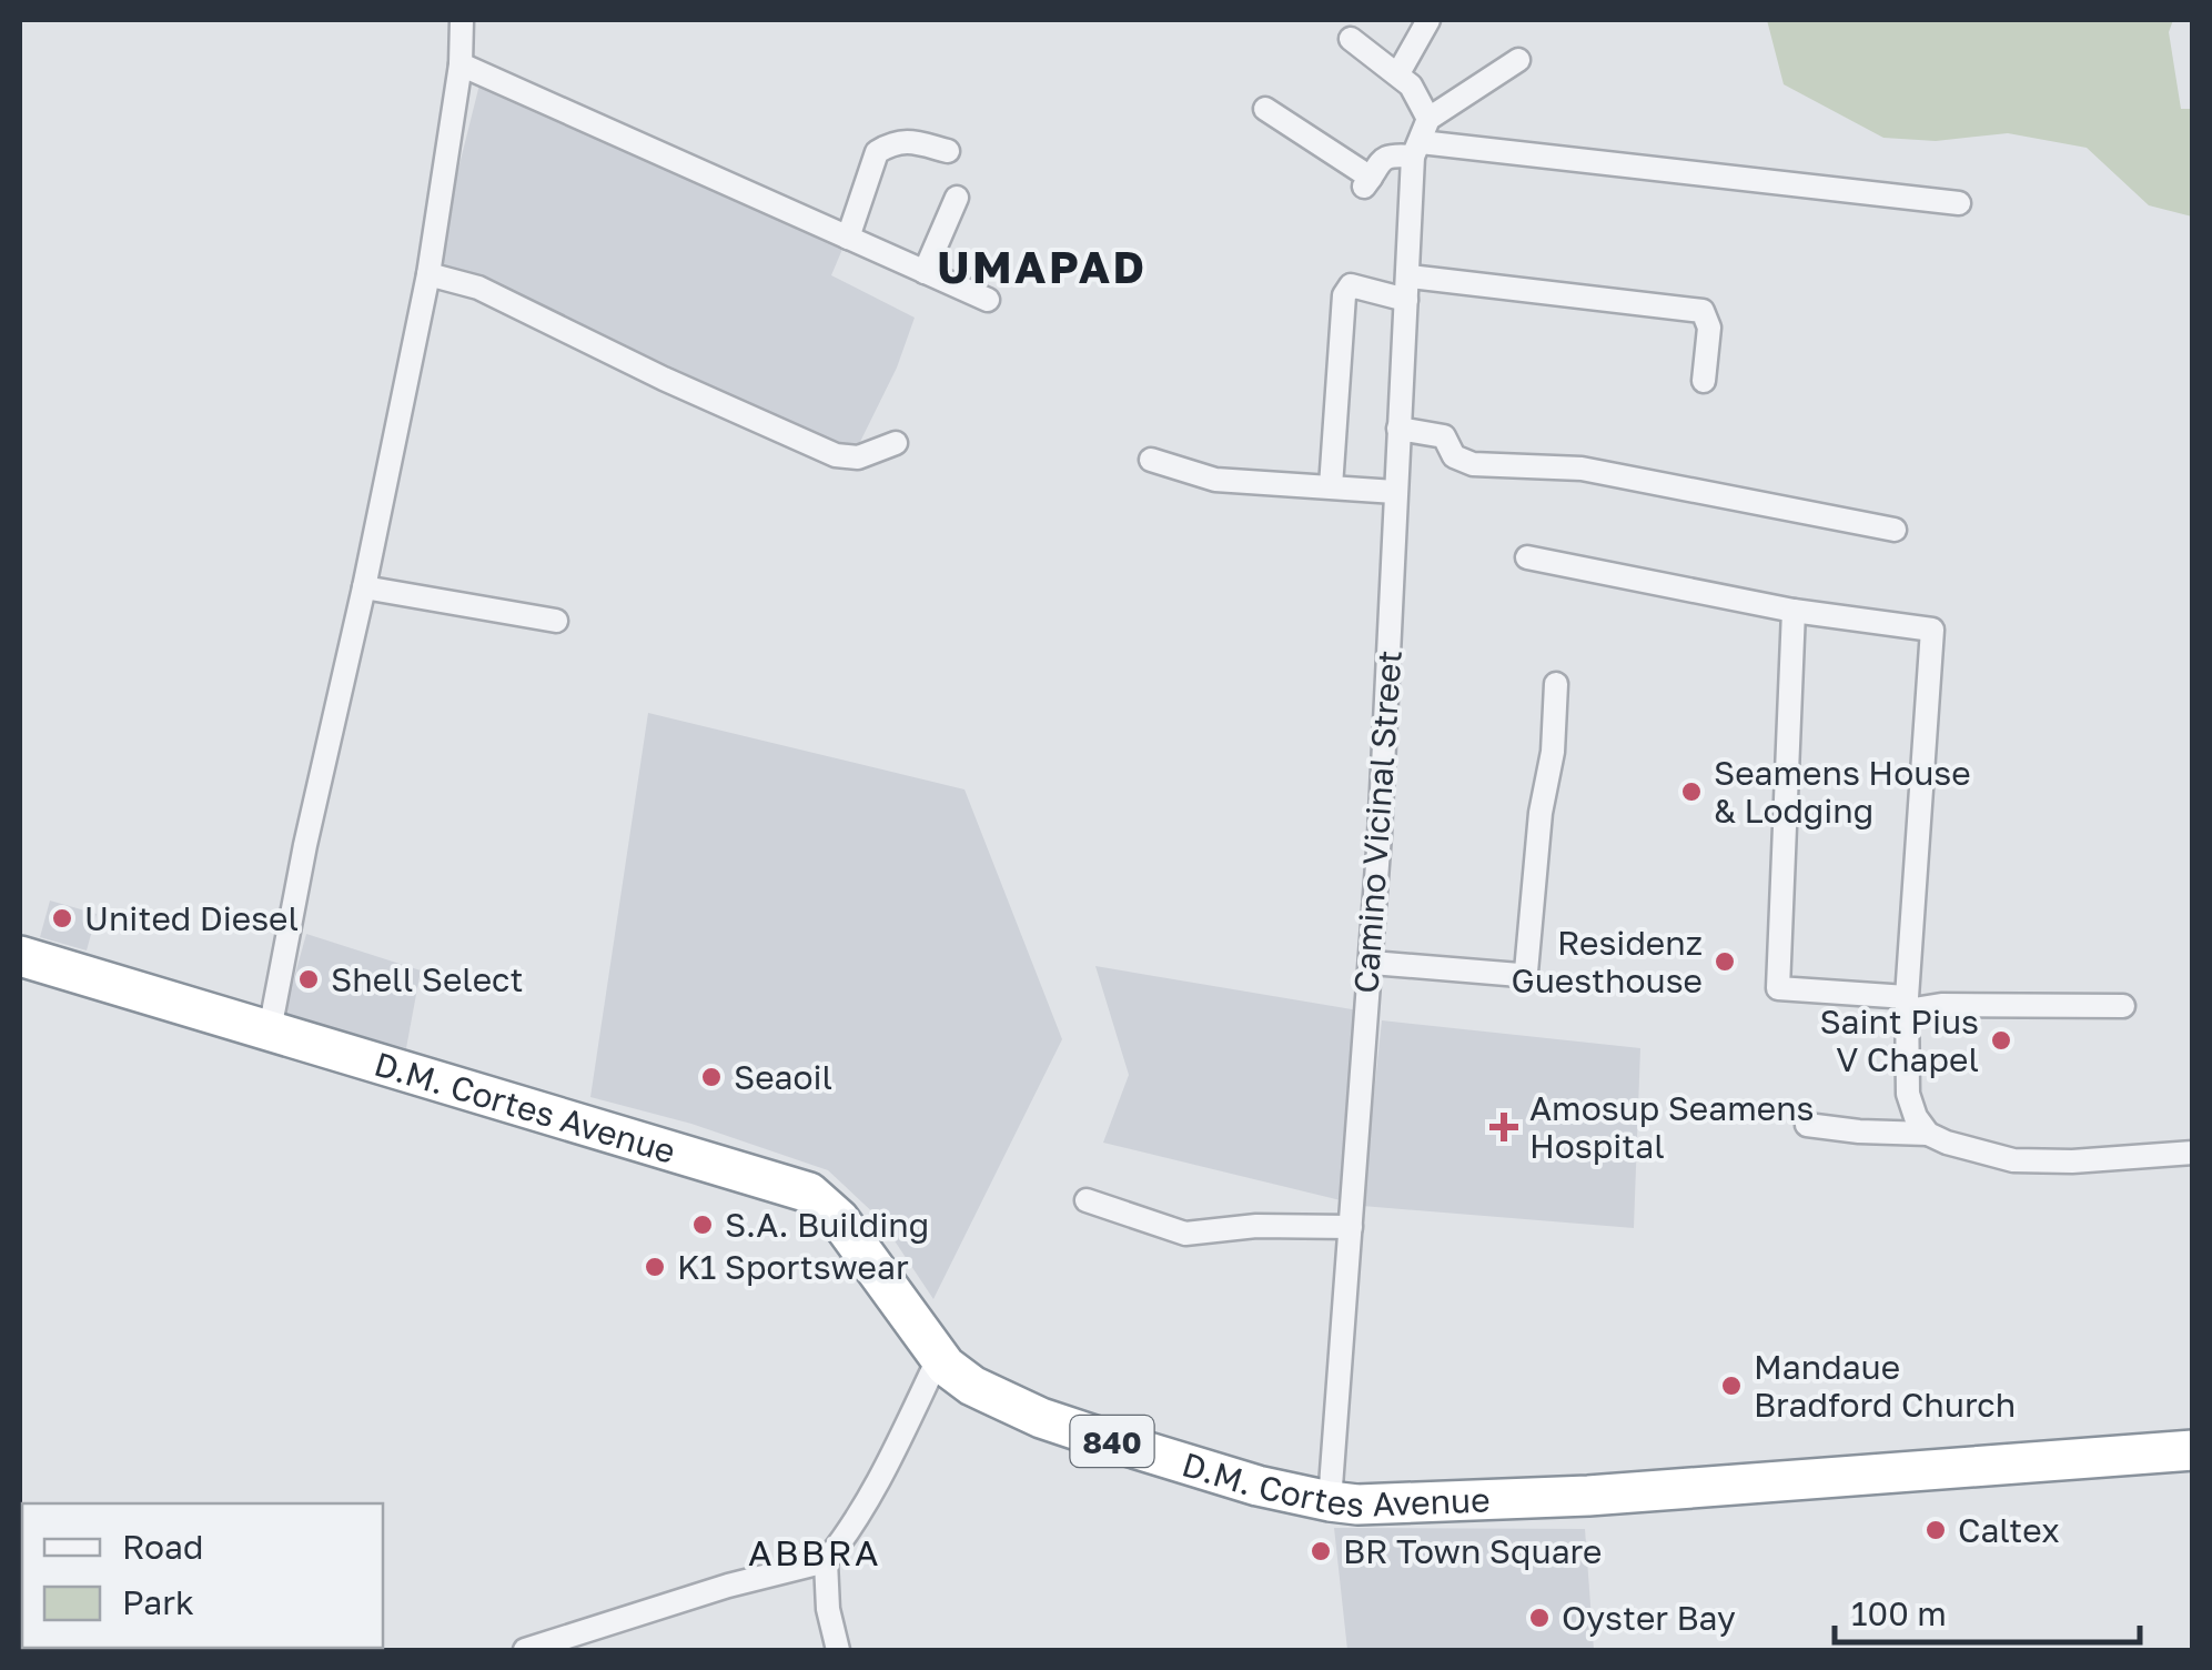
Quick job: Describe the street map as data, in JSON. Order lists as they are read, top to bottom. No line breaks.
{"streets":{"highway":["D.M. Cortes Avenue","840"],"street":["Camino Vicinal Street"]},"crossings":[["Camino Vicinal Street","D.M. Cortes Avenue"]],"districts":["UMAPAD","ABBRA"],"places":{"other":["Seamens House & Lodging","United Diesel","Residenz Guesthouse","Shell Select","Saint Pius V Chapel","Seaoil","S.A. Building","K1 Sportswear","Mandaue Bradford Church","Caltex","BR Town Square","Oyster Bay"],"health":["Amosup Seamens Hospital"]},"legend":["Road","Park"],"scale_bar":"100 m"}
